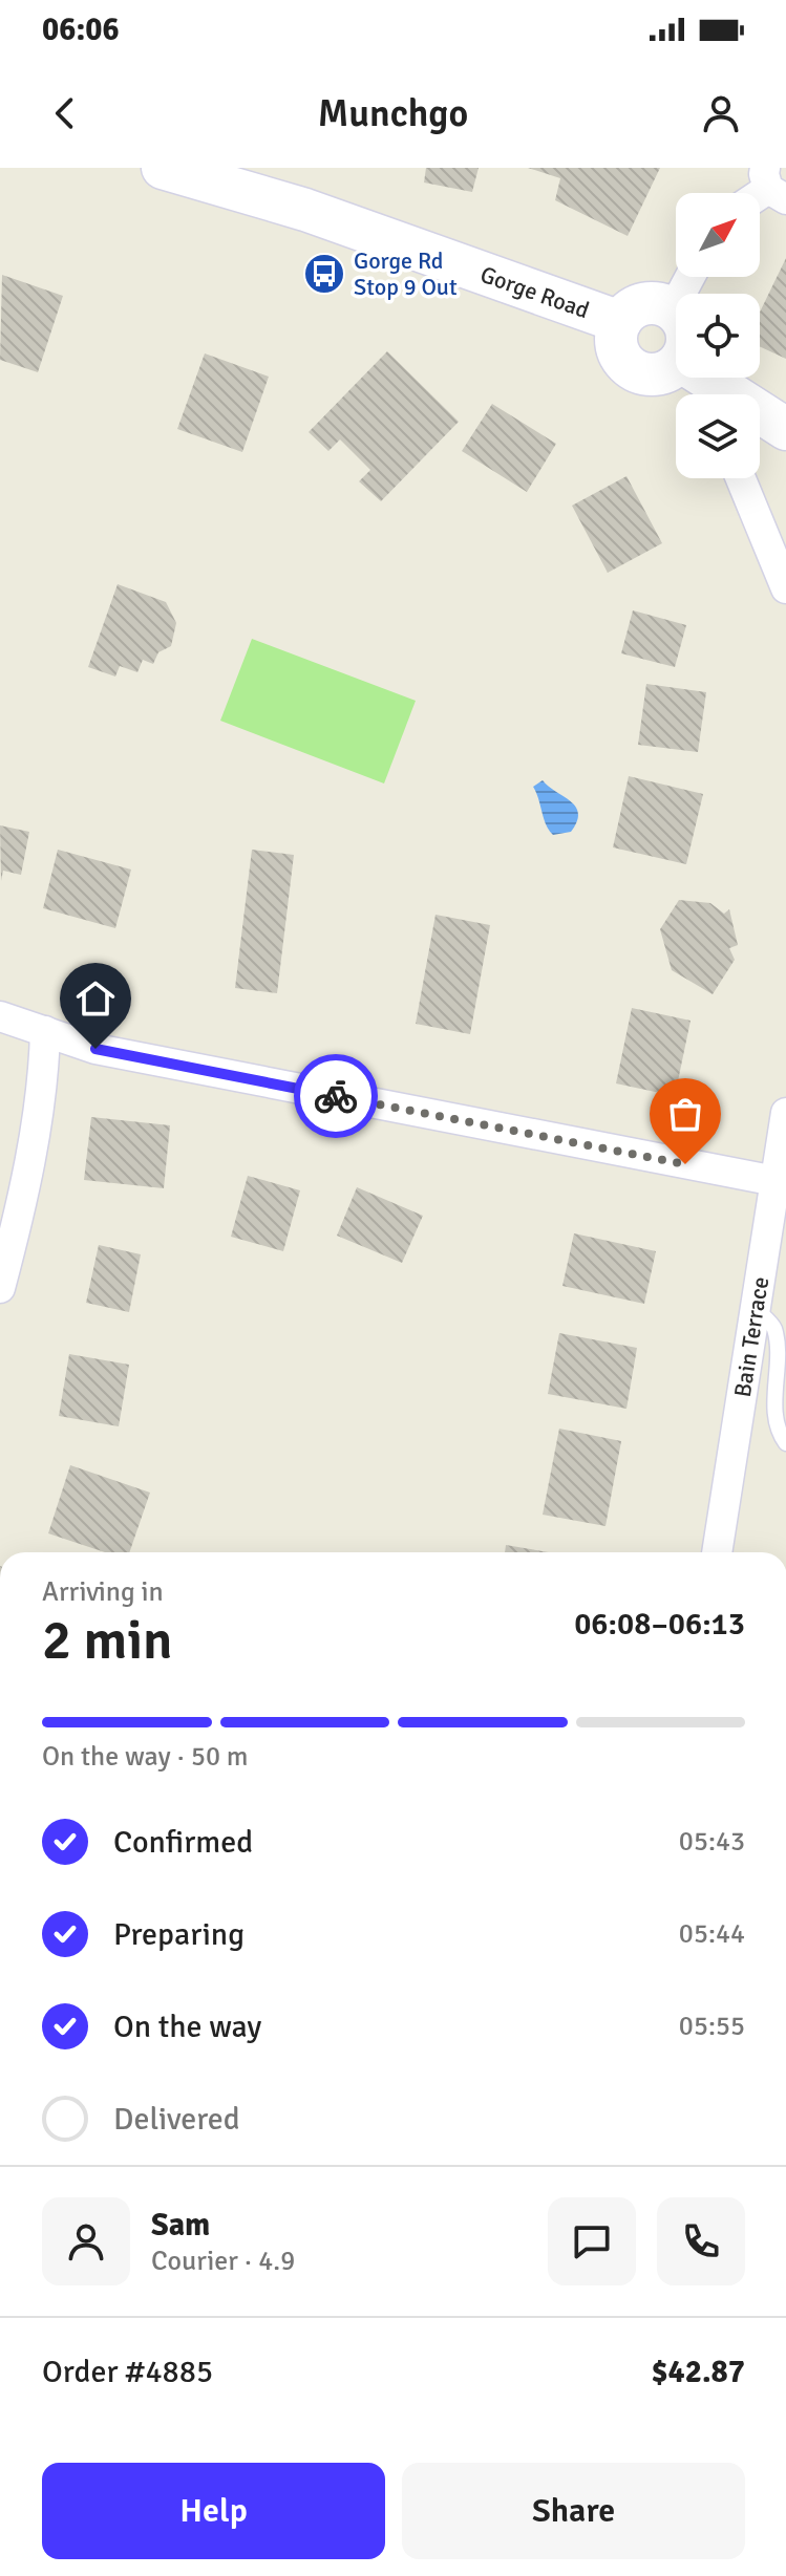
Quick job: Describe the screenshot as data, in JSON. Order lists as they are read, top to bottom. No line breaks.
{"streets":{"street":["Gorge Road","Bain Terrace"]},"places":{"bus stop":["Gorge Rd Stop 9 Out"]},"north":"top right","page":{"status":"06:06","header":"Munchgo","heading":["2 min","Arriving in","06:08–06:13"],"panel":["Sam","Courier · 4.9","Order #4885","$42.87"],"bar":"On the way · 50 m","list":[["Confirmed","05:43"],["Preparing","05:44"],["On the way","05:55"],"Delivered"],"buttons":["Help","Share"]}}
